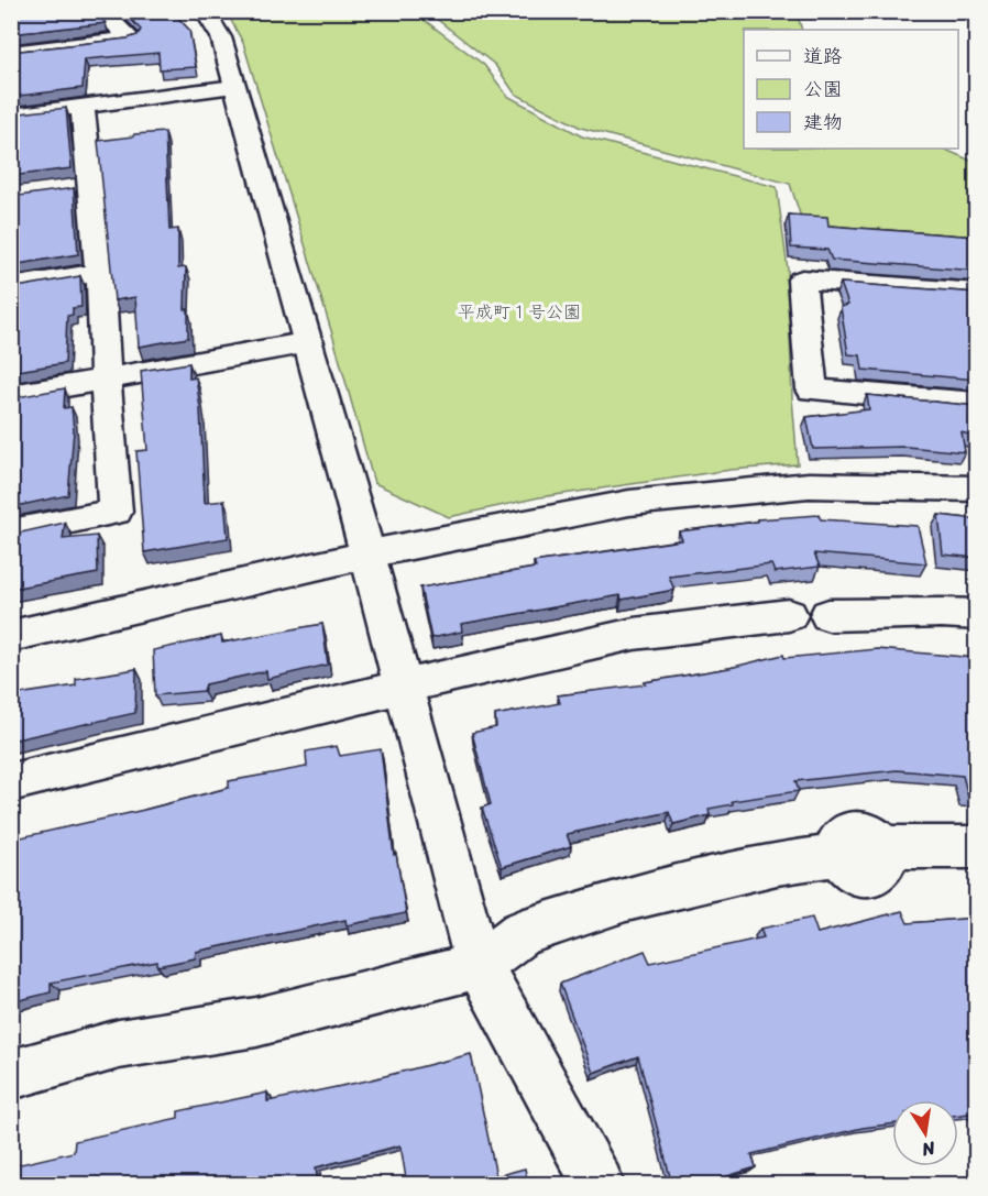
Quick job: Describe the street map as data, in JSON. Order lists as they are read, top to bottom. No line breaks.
{"parks":["平成町１号公園"],"legend":["道路","公園","建物"],"north":"bottom"}
